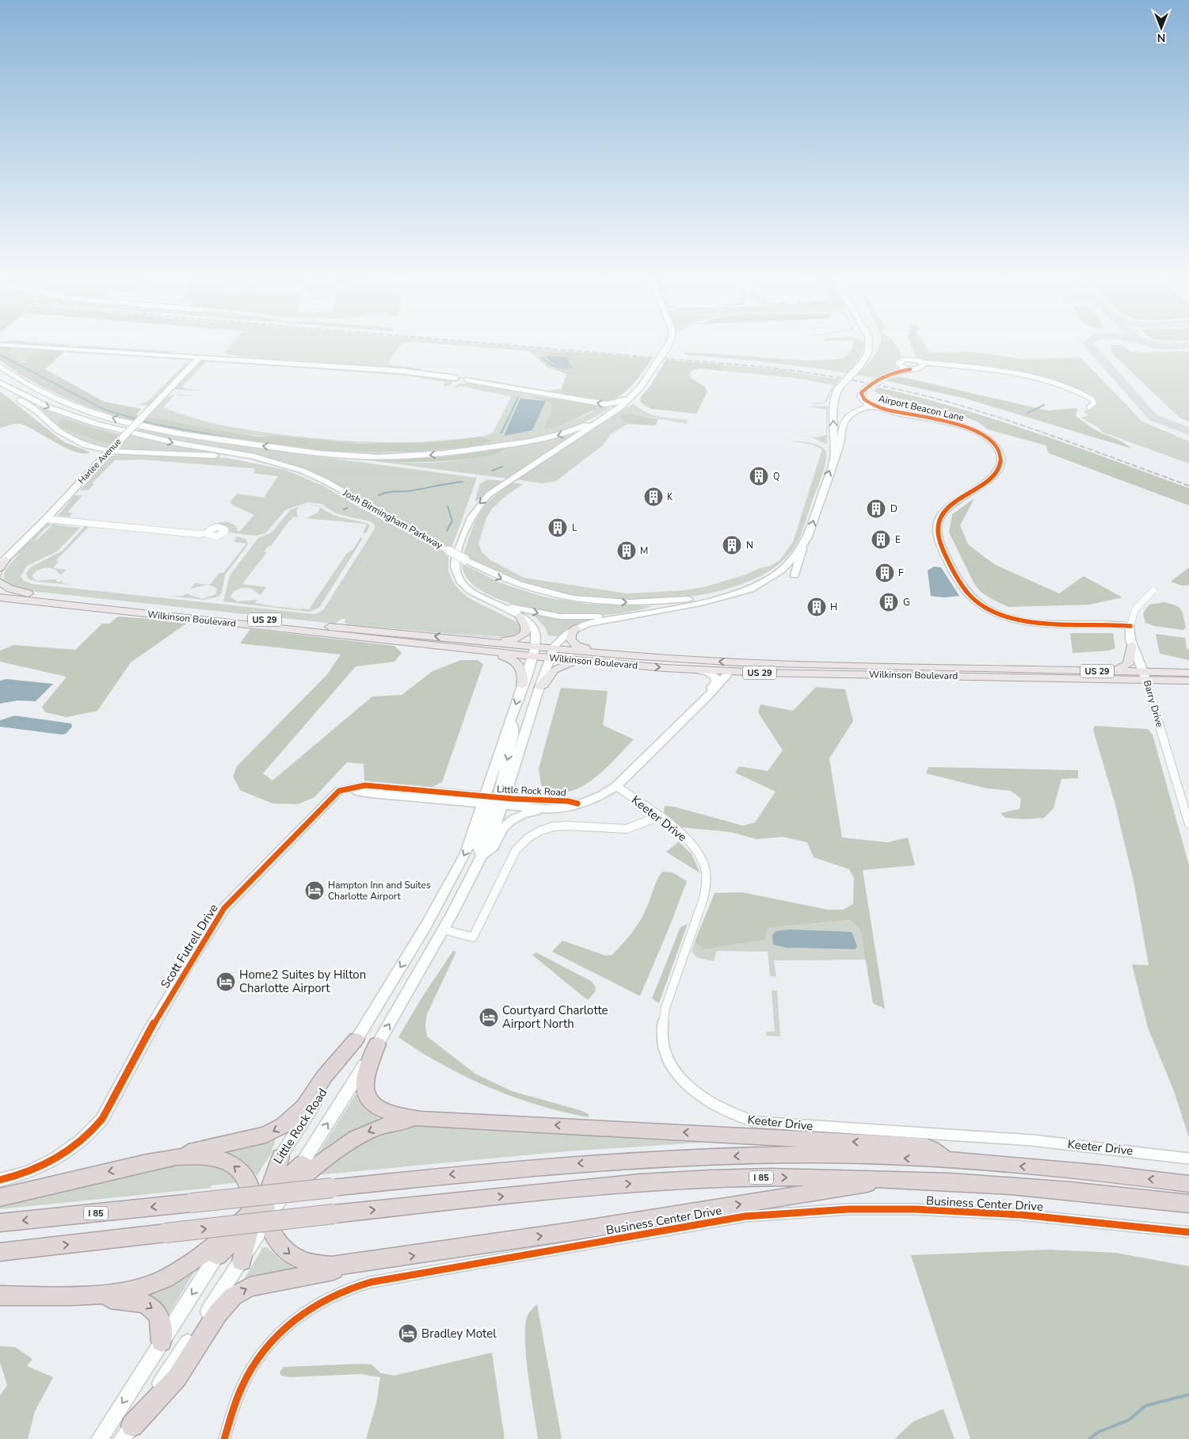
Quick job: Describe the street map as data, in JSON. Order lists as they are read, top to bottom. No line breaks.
{"streets":{"highway":["I 85"],"main road":["Airport Beacon Lane","Harlee Avenue","Josh Birmingham Parkway","Wilkinson Boulevard","US 29","Barry Drive","Little Rock Road","Scott Futrell Drive"],"street":["Keeter Drive","Business Center Drive"]},"crossings":[["Airport Beacon Lane","Barry Drive"],["Wilkinson Boulevard","Barry Drive"],["Wilkinson Boulevard","Little Rock Road"],["Little Rock Road","Keeter Drive"],["Little Rock Road","Scott Futrell Drive"]],"places":{"building":["Q","K","D","L","E","N","M","F","G","H"],"hotel":["Hampton Inn and Suites Charlotte Airport","Home2 Suites by Hilton Charlotte Airport","Courtyard Charlotte Airport North","Bradley Motel"]},"north":"bottom"}
